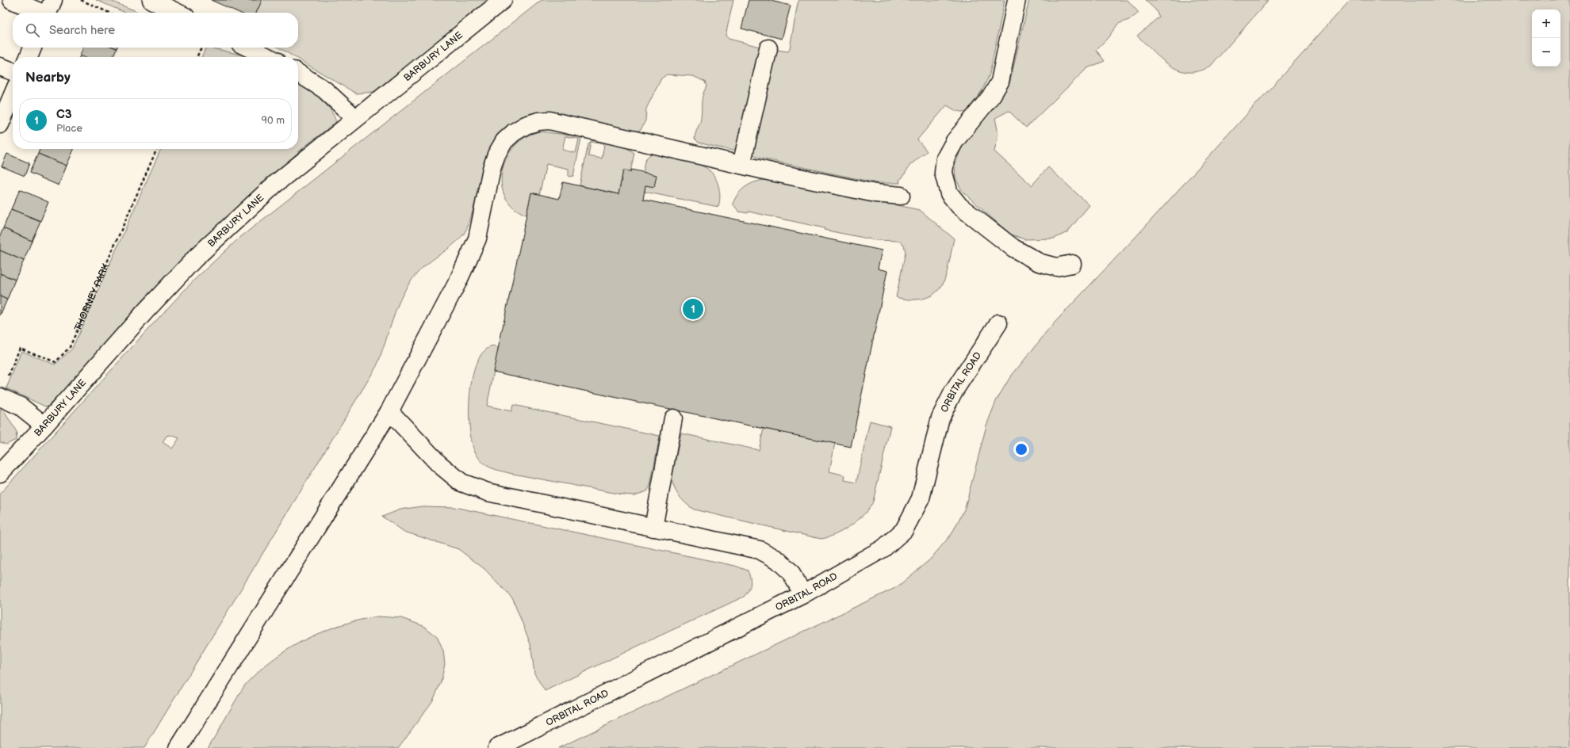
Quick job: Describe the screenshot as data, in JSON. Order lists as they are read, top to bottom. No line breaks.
{"streets":{"street":["BARBURY LANE","ORBITAL ROAD"],"path":["THORNEY PARK"]},"page":{"map_buttons":["+","−"],"search":"Search here","heading":"Nearby","list":[{"mark":"1","name":"C3","note":"Place","value":"90 m"}],"pins":"1"}}
